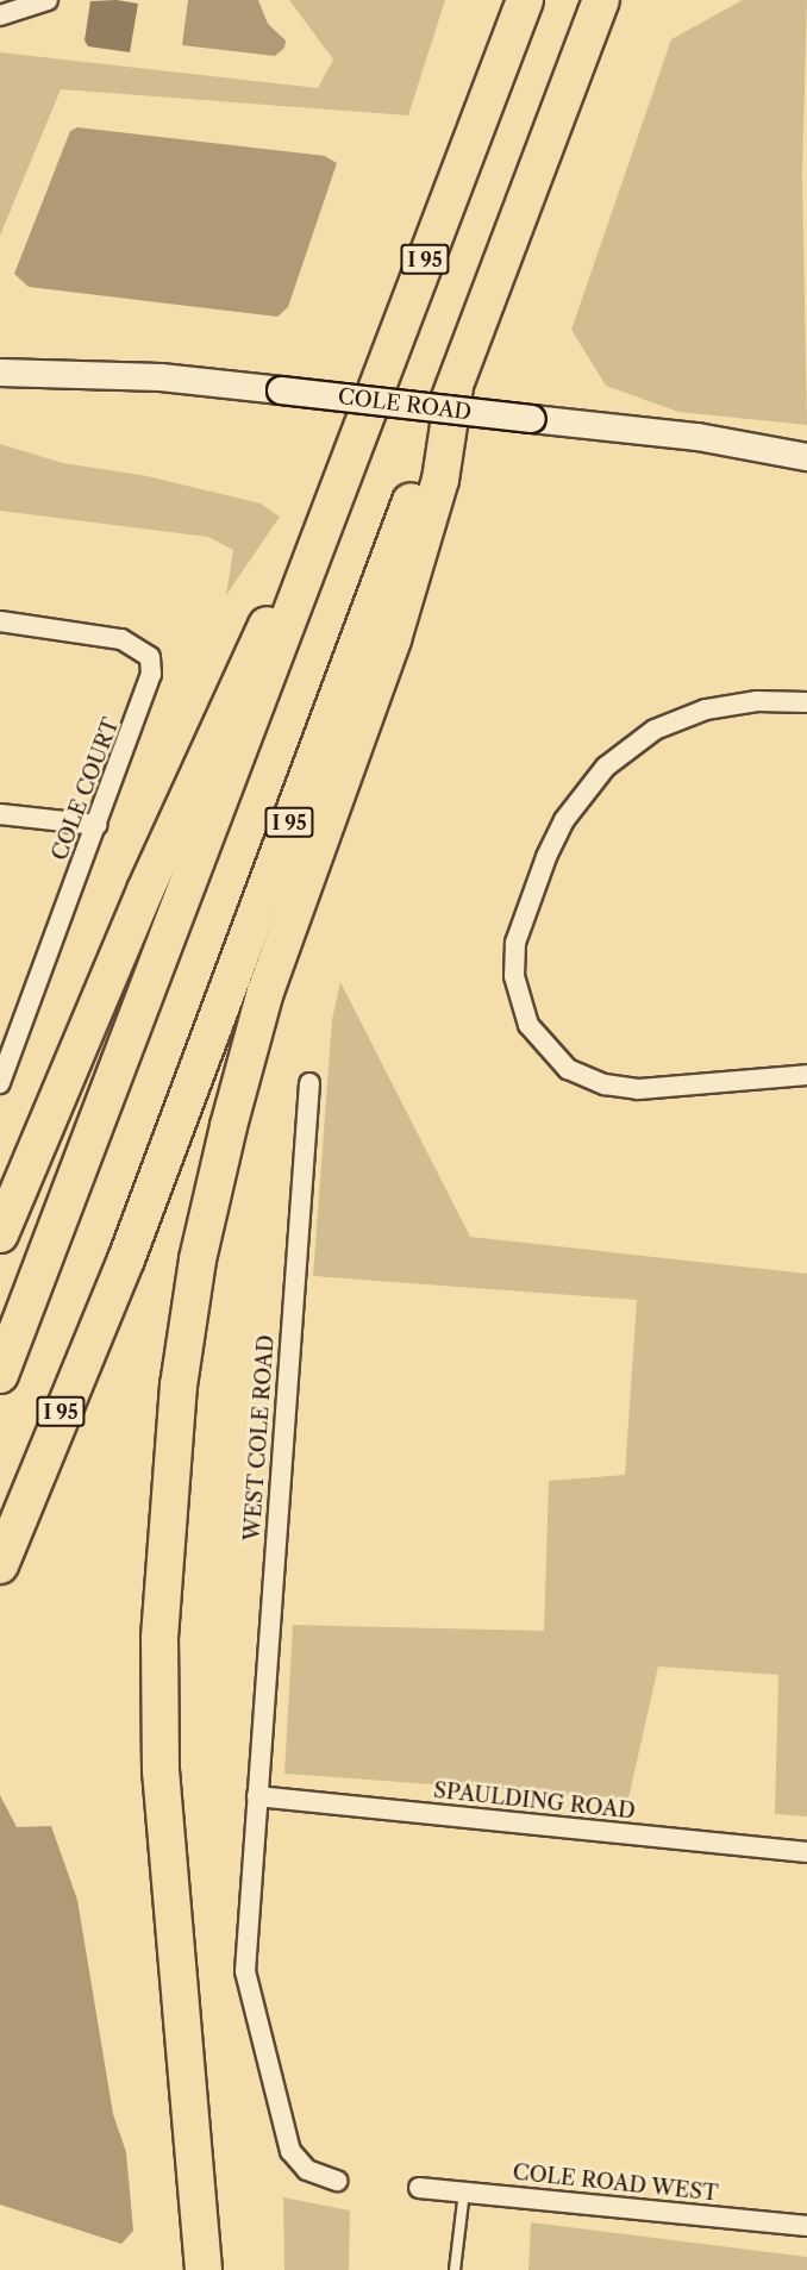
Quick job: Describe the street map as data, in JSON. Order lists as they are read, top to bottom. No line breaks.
{"streets":{"highway":["I 95"],"street":["COLE ROAD","COLE COURT","WEST COLE ROAD","SPAULDING ROAD","COLE ROAD WEST"]},"crossings":[["WEST COLE ROAD","SPAULDING ROAD"]]}
